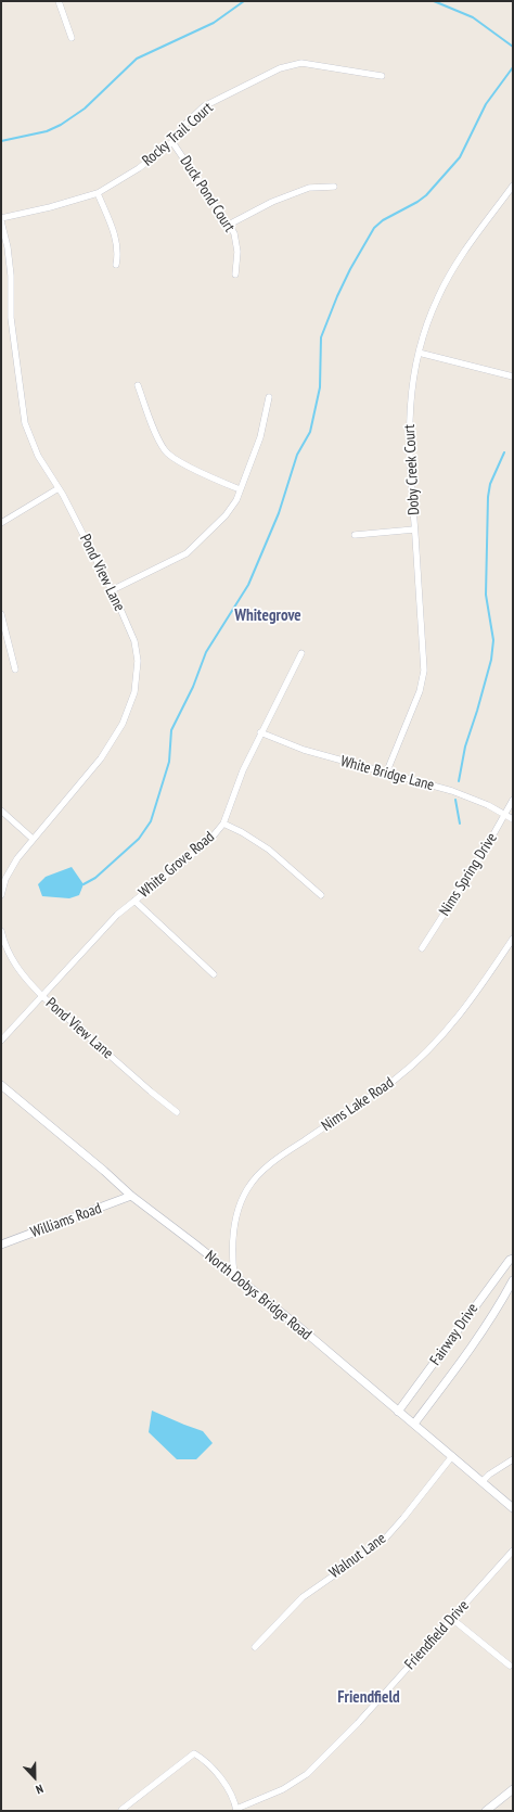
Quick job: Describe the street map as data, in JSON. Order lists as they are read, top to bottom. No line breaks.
{"streets":{"street":["Rocky Trail Court","Duck Pond Court","Doby Creek Court","Pond View Lane","White Bridge Lane","White Grove Road","Nims Spring Drive","Nims Lake Road","Williams Road","North Dobys Bridge Road","Fairway Drive","Walnut Lane","Friendfield Drive"]},"crossings":[["Rocky Trail Court","Duck Pond Court"],["Doby Creek Court","White Bridge Lane"],["Pond View Lane","White Grove Road"],["White Bridge Lane","White Grove Road"],["White Bridge Lane","Nims Spring Drive"],["Nims Lake Road","North Dobys Bridge Road"],["Williams Road","North Dobys Bridge Road"],["North Dobys Bridge Road","Fairway Drive"],["North Dobys Bridge Road","Walnut Lane"]],"districts":["Whitegrove","Friendfield"],"north":"bottom"}
